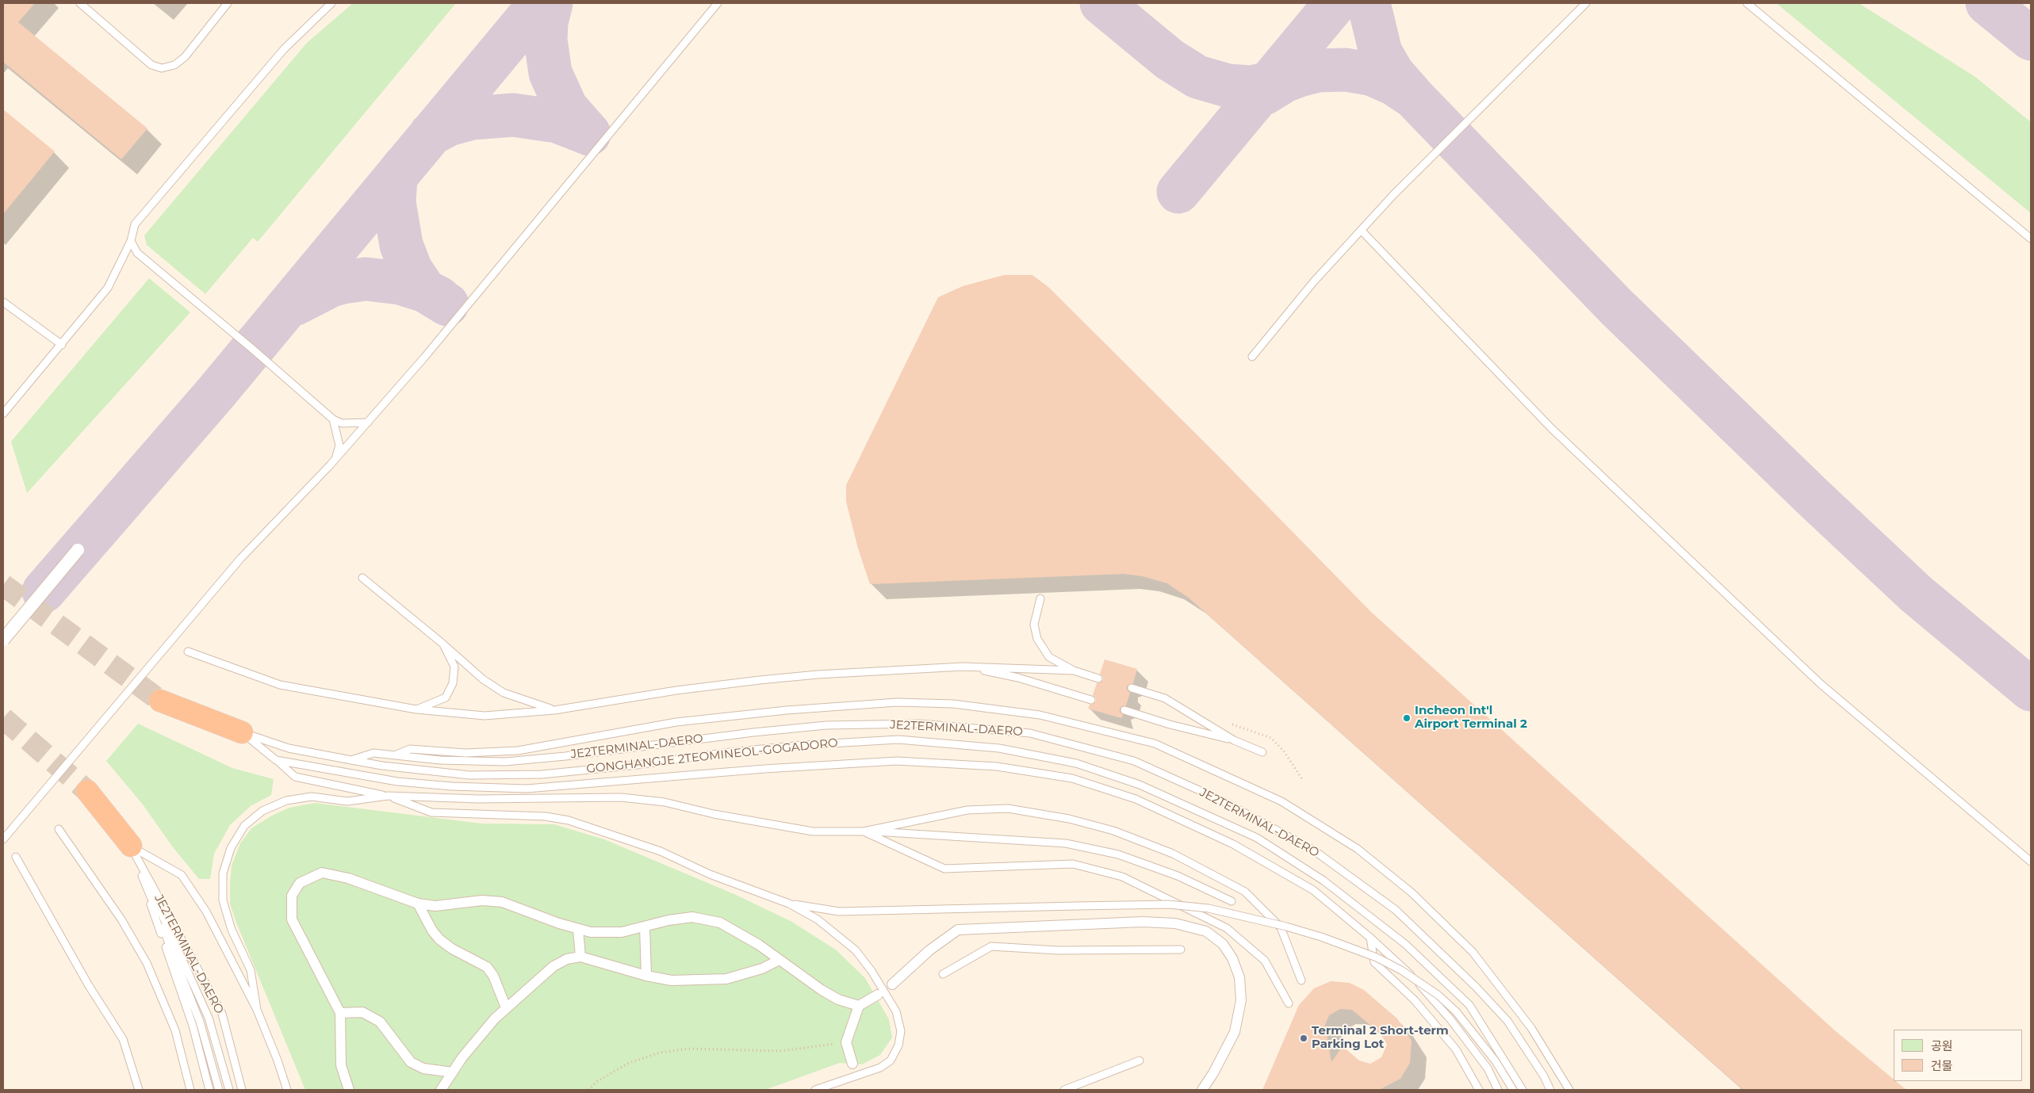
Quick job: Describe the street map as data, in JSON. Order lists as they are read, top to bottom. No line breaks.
{"streets":{"highway":["JE2TERMINAL-DAERO"],"lane":["GONGHANGJE 2TEOMINEOL-GOGADORO"]},"crossings":[["JE2TERMINAL-DAERO","GONGHANGJE 2TEOMINEOL-GOGADORO"]],"places":["Incheon Int'l Airport Terminal 2","Terminal 2 Short-term Parking Lot"],"legend":["공원","건물"]}
